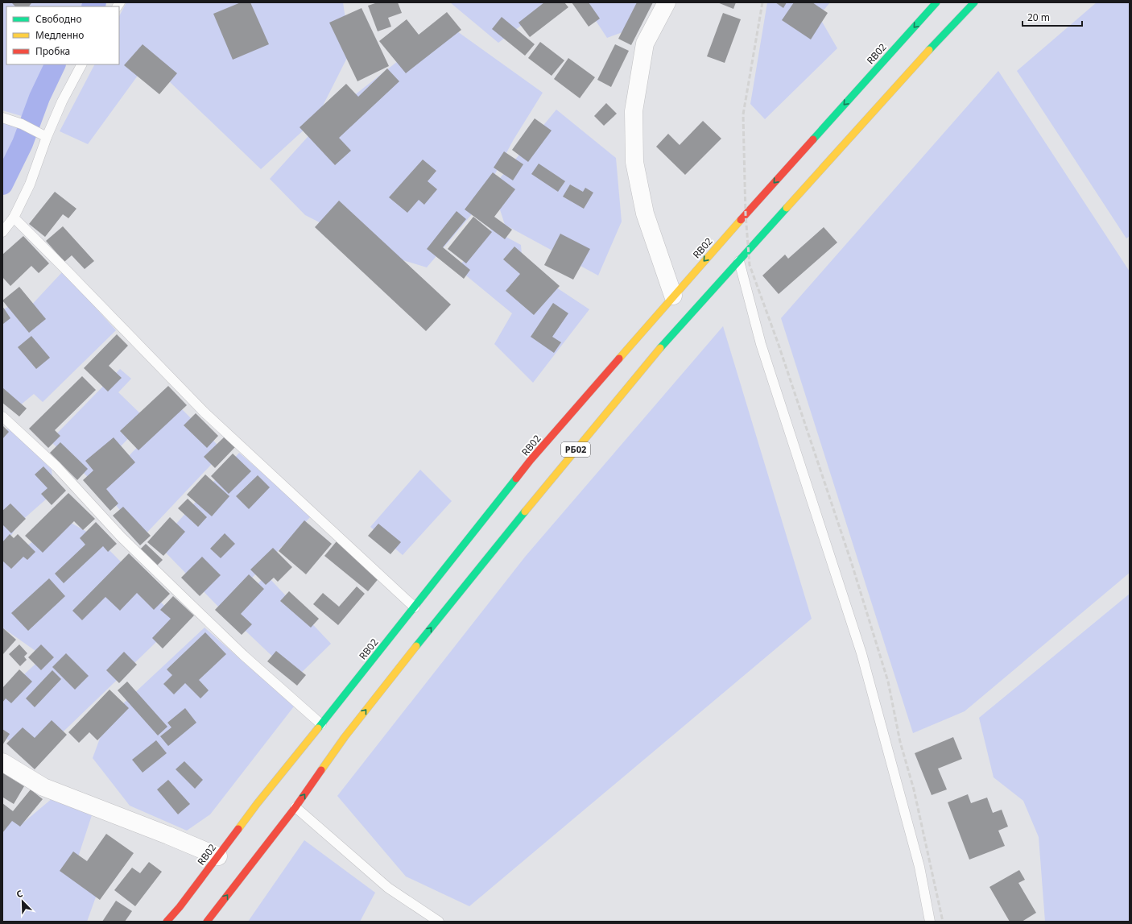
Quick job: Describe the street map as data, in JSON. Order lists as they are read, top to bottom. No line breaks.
{"streets":{"highway":["RB02","РБ02"]},"legend":["Свободно","Медленно","Пробка"],"scale_bar":"20 m","north":"top left"}
